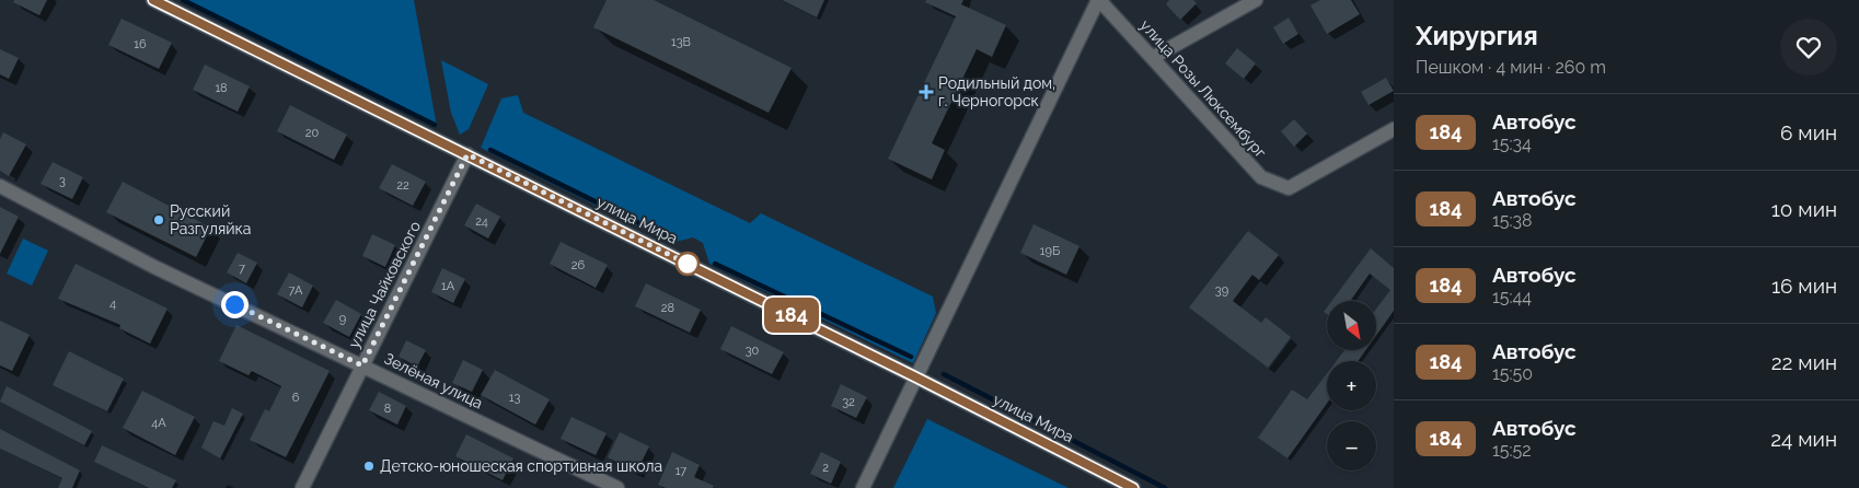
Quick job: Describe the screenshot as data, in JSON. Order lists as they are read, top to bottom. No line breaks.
{"streets":{"main road":["улица Мира"],"street":["улица Розы Люксембург","улица Чайковского","Зелёная улица"]},"crossings":[["улица Мира","улица Чайковского"],["улица Чайковского","Зелёная улица"]],"places":{"health":["Родильный дом, г. Черногорск"],"other":["Русский Разгуляйка","Детско-юношеская спортивная школа"]},"lines":["bus line 184"],"house_numbers":["13В","16","18","20","3","22","24","19Б","26","7","1А","7А","39","4","28","9","30","6","13","32","8","4А","2","17"],"north":"bottom right","page":{"on_map":"184","heading":["Хирургия","Пешком · 4 мин · 260 m"],"list":[{"mark":"184","name":"Автобус","note":"15:34","value":"6 мин"},{"mark":"184","name":"Автобус","note":"15:38","value":"10 мин"},{"mark":"184","name":"Автобус","note":"15:44","value":"16 мин"},{"mark":"184","name":"Автобус","note":"15:50","value":"22 мин"},{"mark":"184","name":"Автобус","note":"15:52","value":"24 мин"}],"map_buttons":["+","−"]}}
